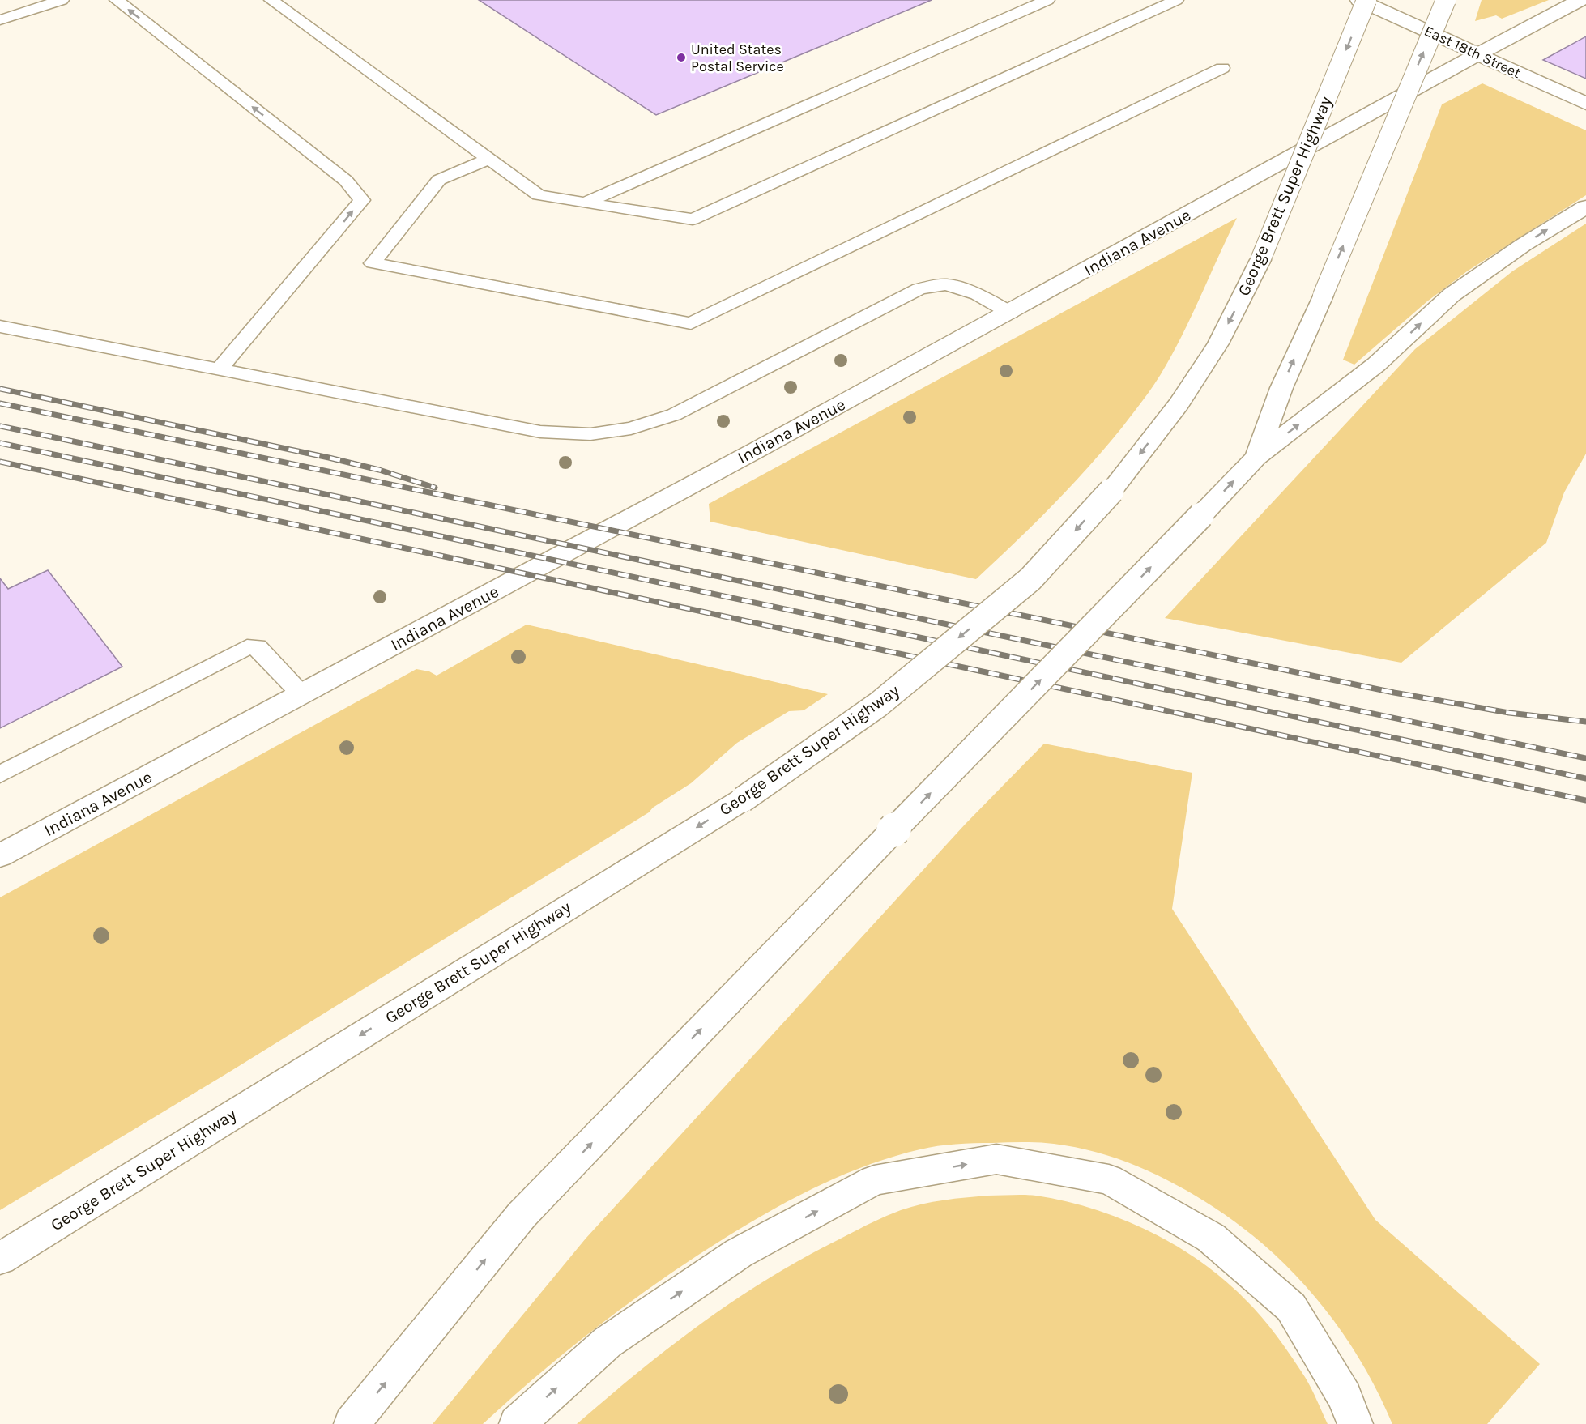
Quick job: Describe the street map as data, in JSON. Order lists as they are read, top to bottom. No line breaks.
{"streets":{"main road":["East 18th Street","George Brett Super Highway","Indiana Avenue"]},"crossings":[["East 18th Street","Indiana Avenue"]],"places":["United States Postal Service"]}
